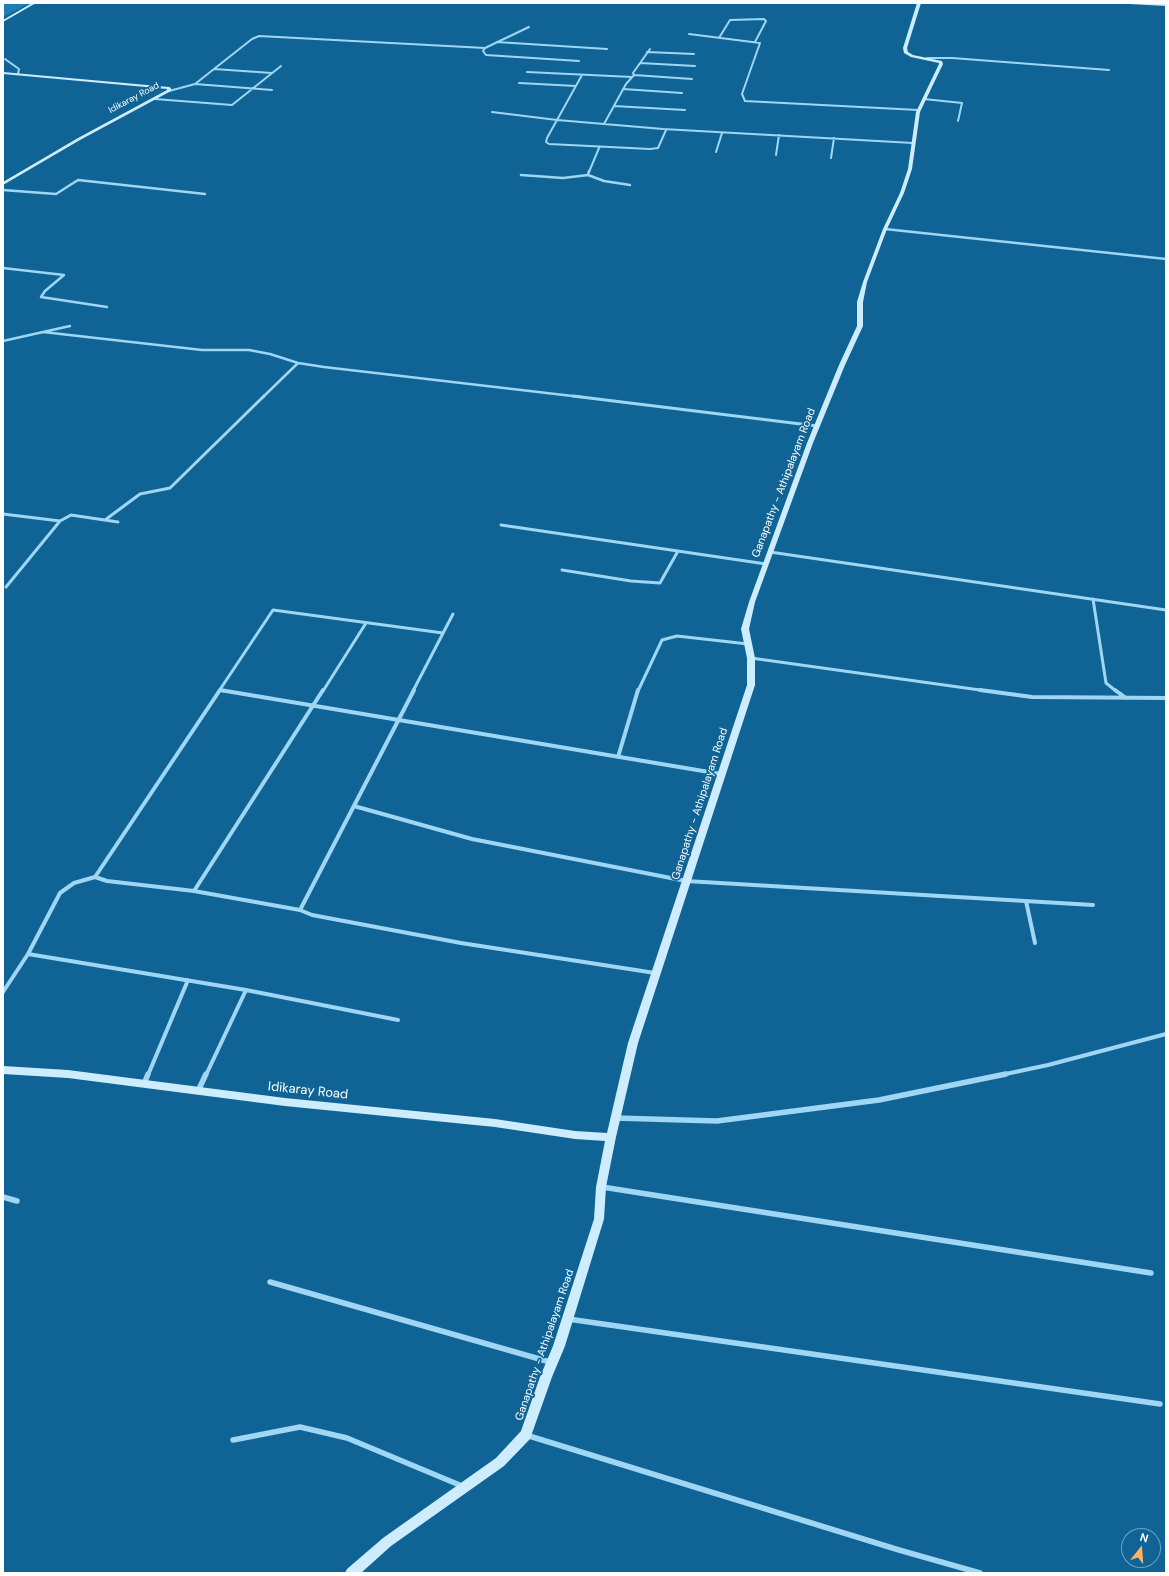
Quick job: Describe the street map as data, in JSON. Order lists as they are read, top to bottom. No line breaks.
{"streets":{"main road":["Idikaray Road","Ganapathy - Athipalayam Road"]},"crossings":[["Idikaray Road","Ganapathy - Athipalayam Road"]],"north":"top"}
